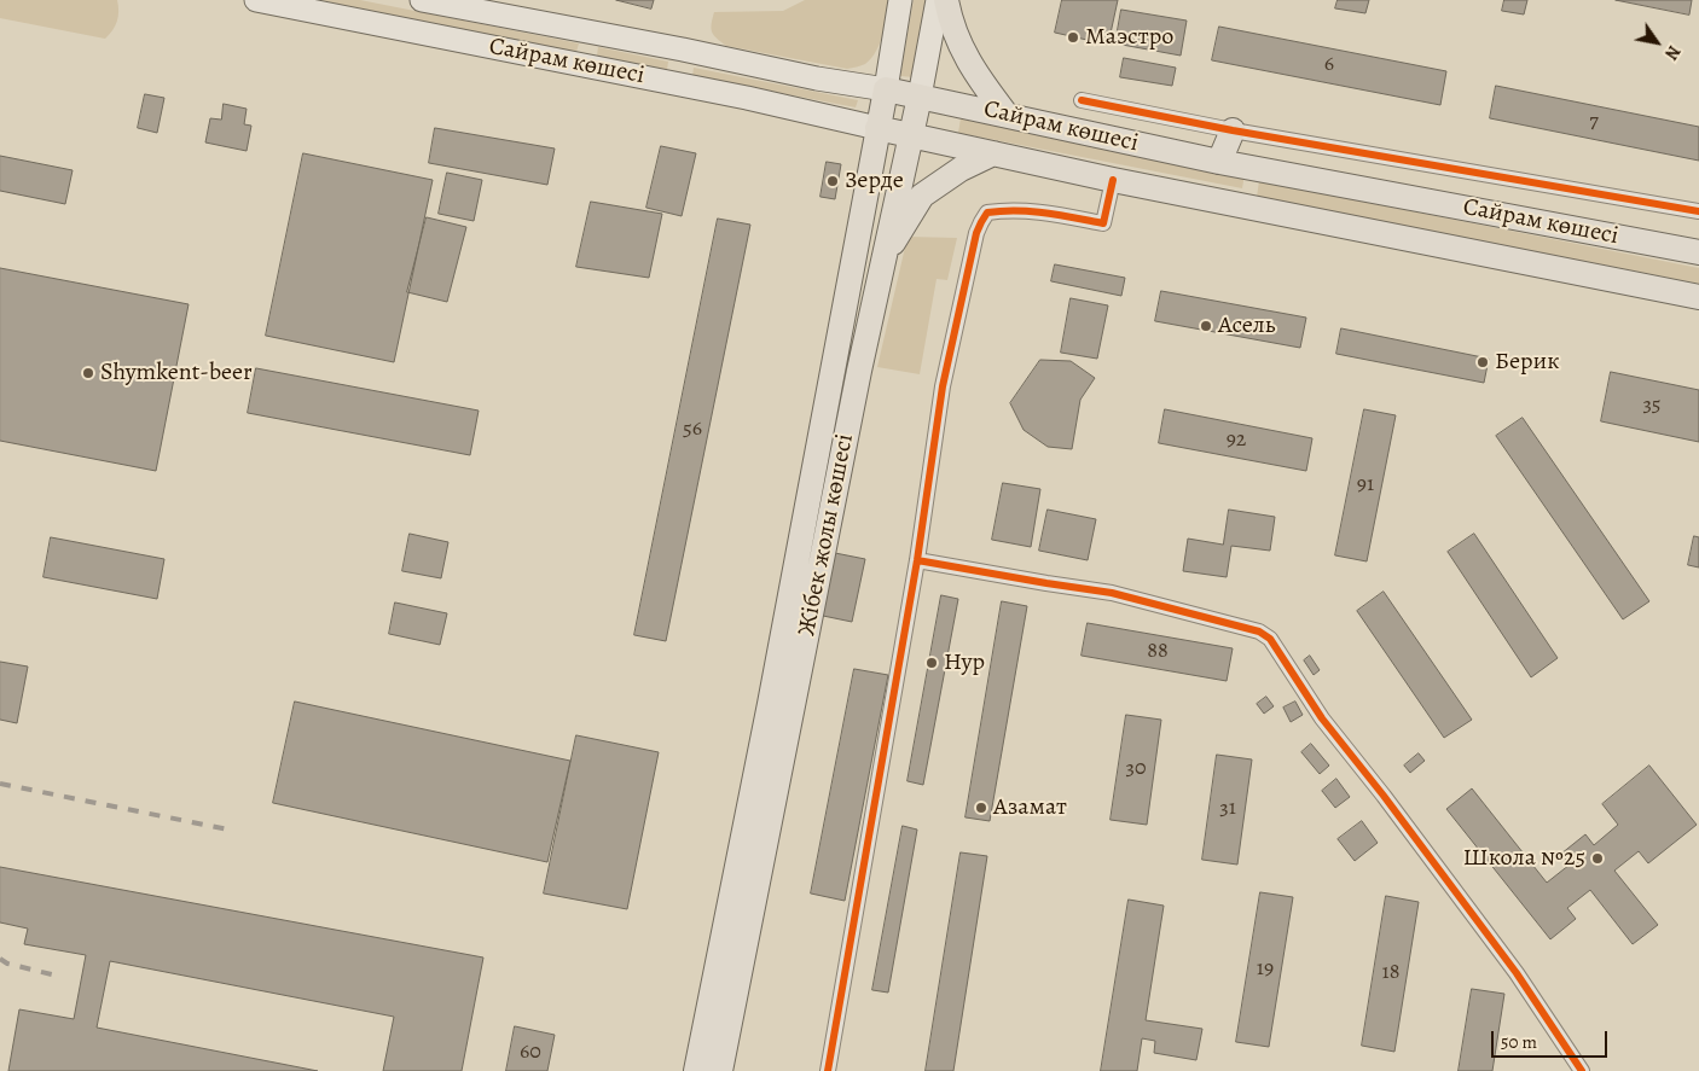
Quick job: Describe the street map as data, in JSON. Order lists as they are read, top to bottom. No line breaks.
{"streets":{"main road":["Сайрам көшесі","Жібек жолы көшесі"]},"crossings":[["Сайрам көшесі","Жібек жолы көшесі"]],"places":["Маэстро","Зерде","Асель","Берик","Shymkent-beer","Нур","Азамат","Школа №25"],"house_numbers":["6","7","35","56","92","91","88","30","31","19","18","60"],"scale_bar":"50 m","north":"bottom right"}
